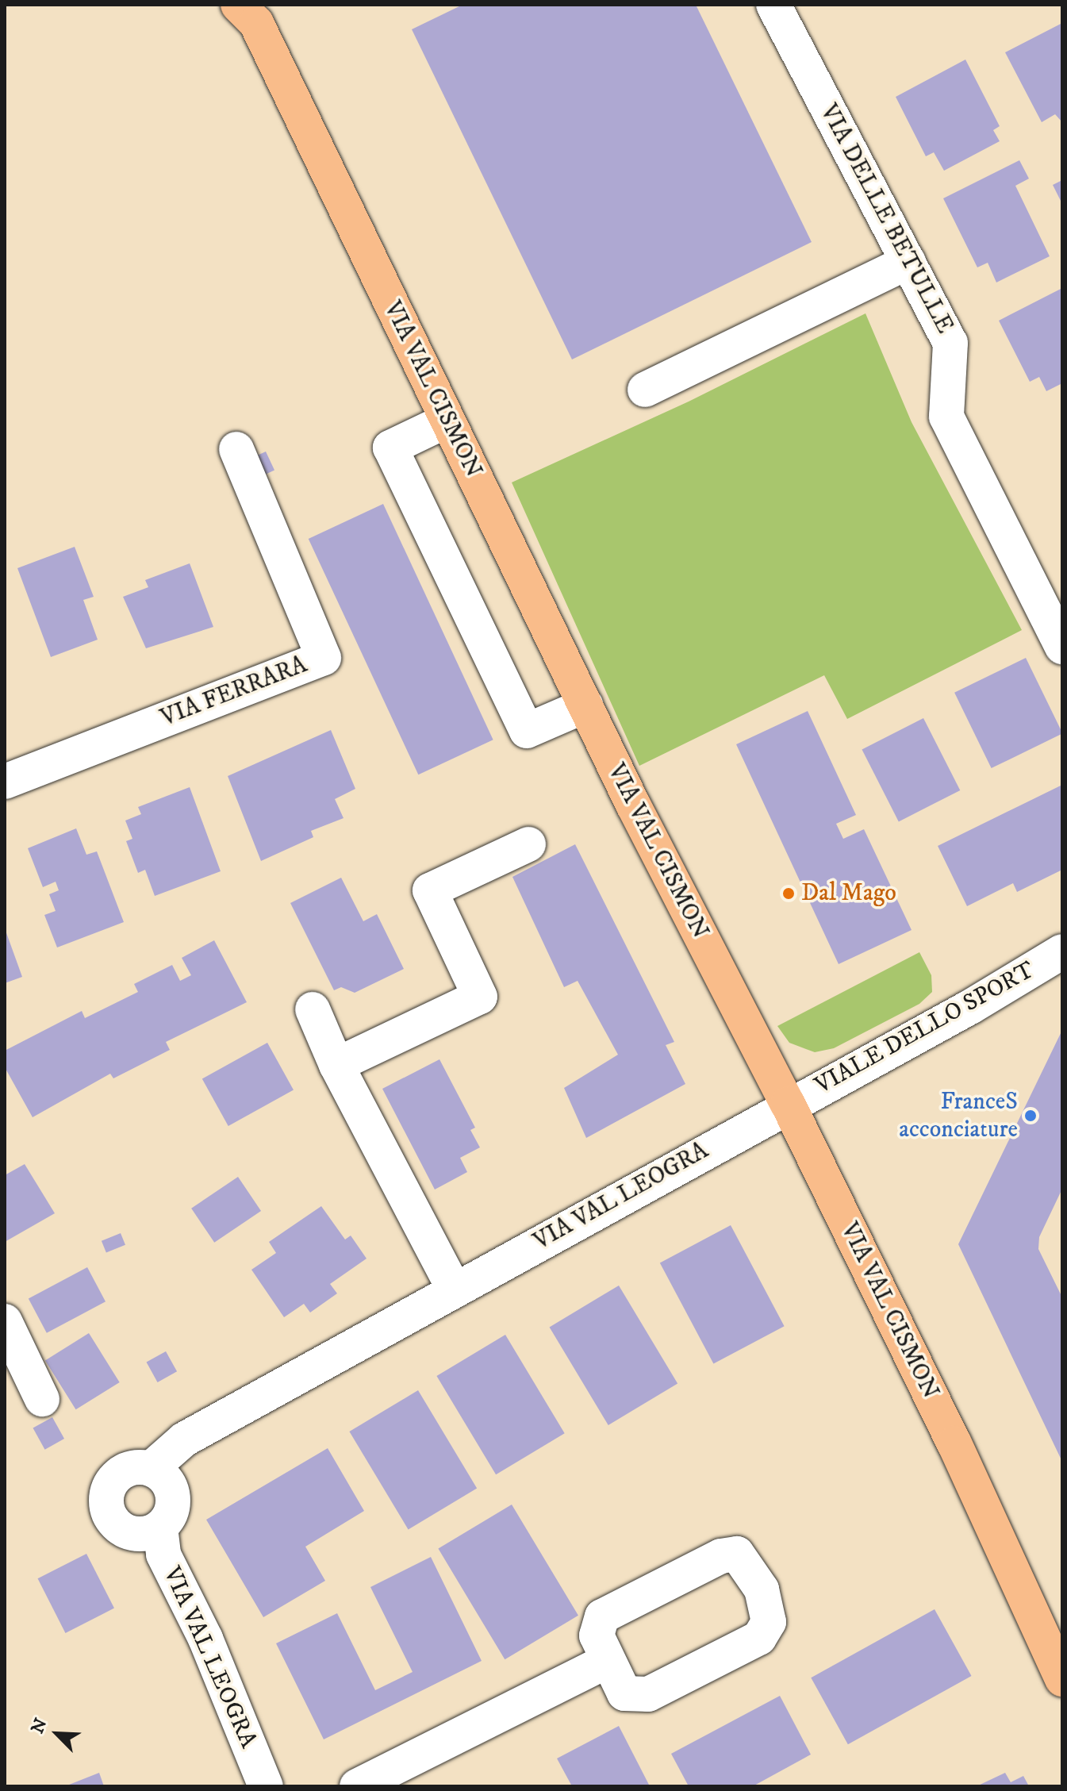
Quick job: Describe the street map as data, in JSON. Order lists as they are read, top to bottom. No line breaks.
{"streets":{"main road":["VIA VAL CISMON"],"street":["VIA DELLE BETULLE","VIA FERRARA","VIALE DELLO SPORT","VIA VAL LEOGRA"]},"crossings":[["VIA VAL CISMON","VIALE DELLO SPORT"],["VIA VAL CISMON","VIA VAL LEOGRA"],["VIALE DELLO SPORT","VIA VAL LEOGRA"]],"places":["Dal Mago","FranceS acconciature"],"north":"top left"}
